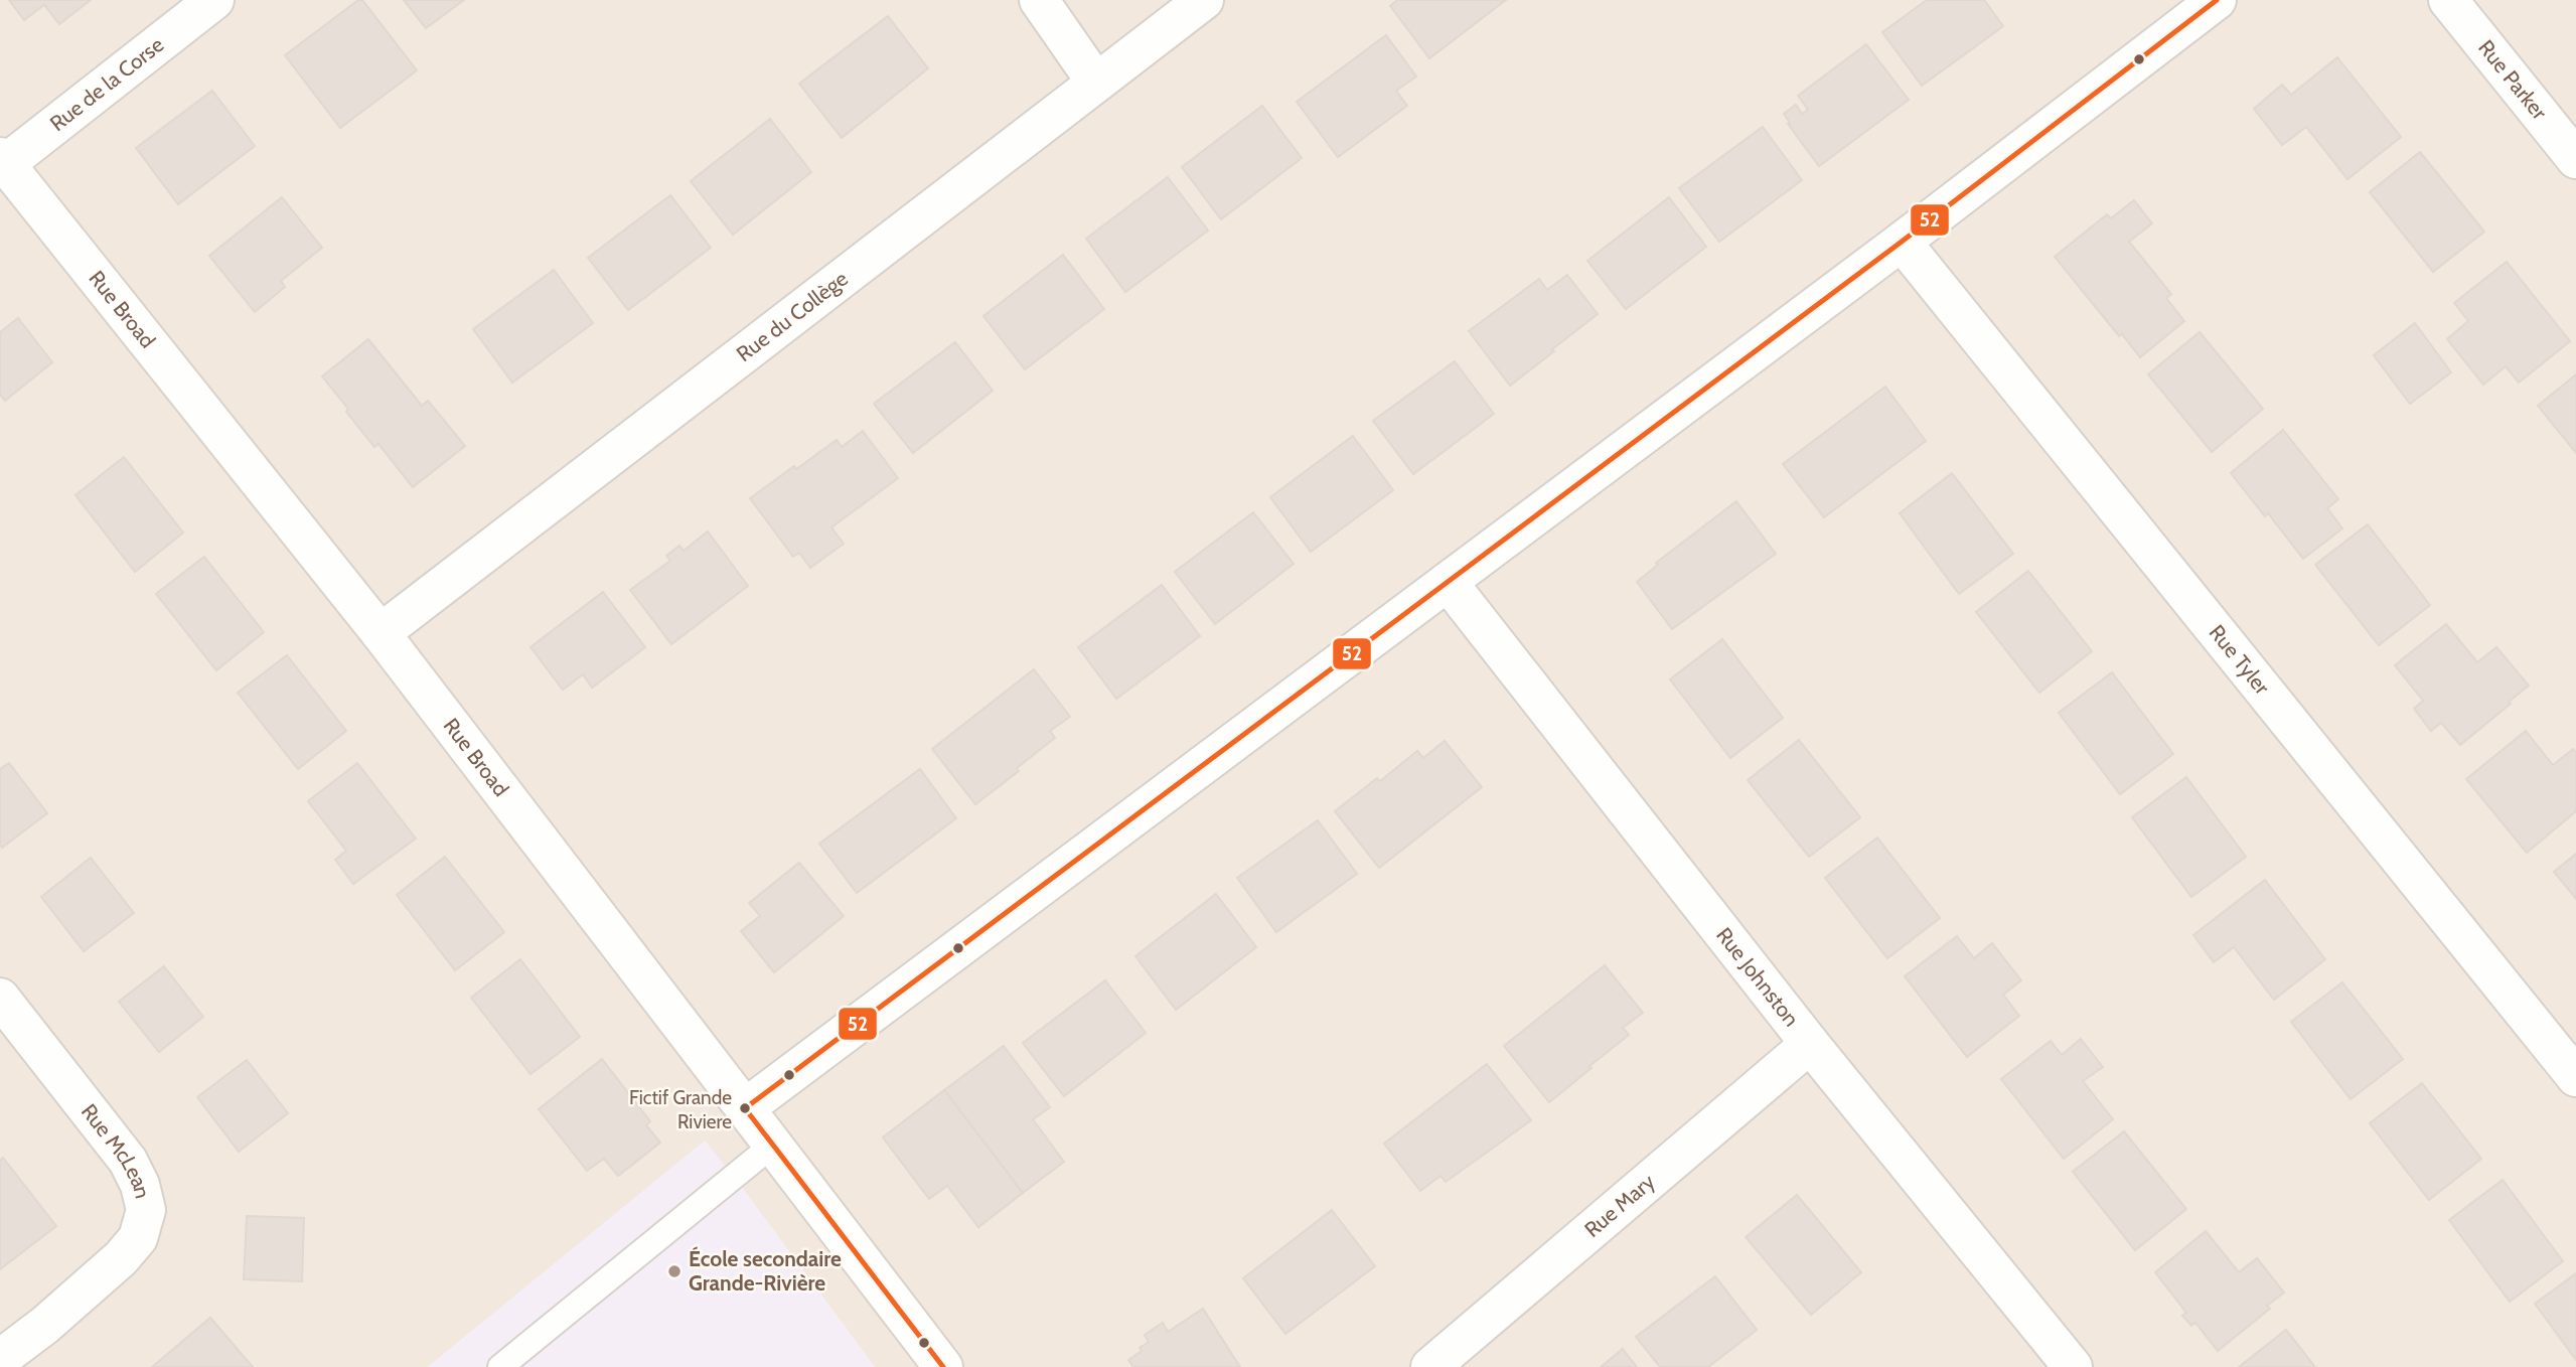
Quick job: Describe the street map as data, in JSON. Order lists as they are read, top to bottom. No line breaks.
{"streets":{"street":["Rue Parker","Rue de la Corse","Rue Broad","Rue du Collège","Rue Tyler","Rue Johnston","Rue McLean","Rue Mary"]},"crossings":[["Rue de la Corse","Rue Broad"],["Rue Broad","Rue du Collège"],["Rue Johnston","Rue Mary"]],"places":["Fictif Grande Riviere","École secondaire Grande-Rivière"],"lines":["transit line 52"]}
